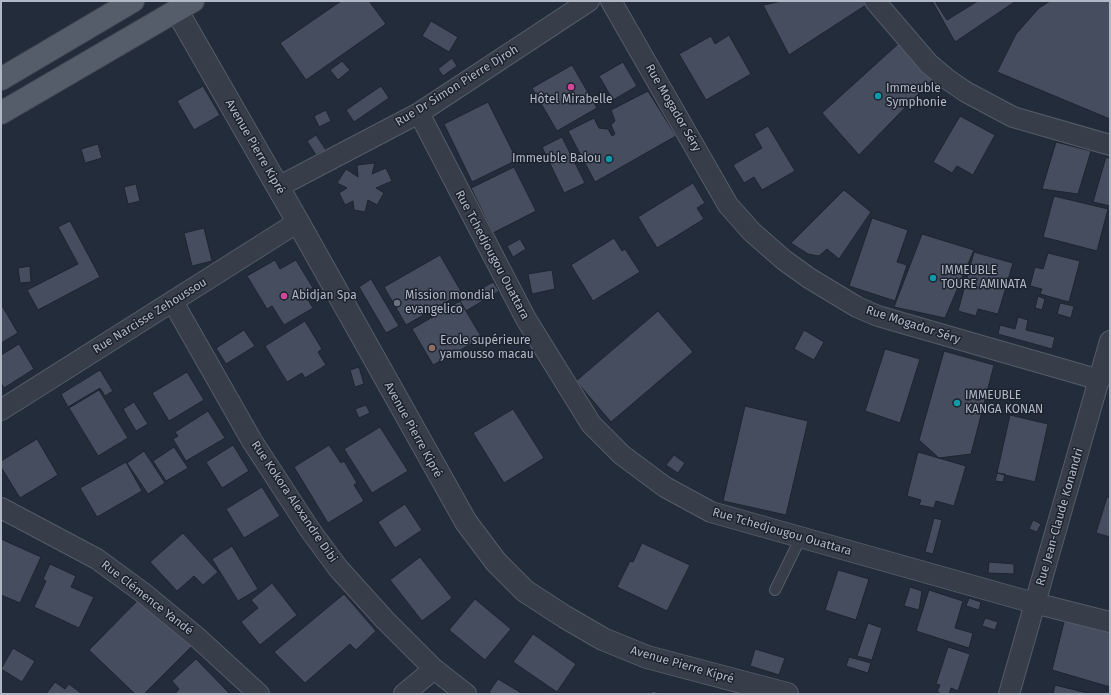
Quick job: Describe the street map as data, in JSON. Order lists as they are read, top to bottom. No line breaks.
{"streets":{"street":["Rue Dr Simon Pierre Djroh","Rue Mogador Séry","Avenue Pierre Kipré","Rue Tchedjougou Ouattara","Rue Narcisse Zehoussou","Rue Kokora Alexandre Dibi","Rue Jean-Claude Konandri","Rue Clémence Yandé"]},"crossings":[["Rue Dr Simon Pierre Djroh","Avenue Pierre Kipré"],["Rue Dr Simon Pierre Djroh","Rue Tchedjougou Ouattara"],["Rue Mogador Séry","Rue Jean-Claude Konandri"],["Avenue Pierre Kipré","Rue Narcisse Zehoussou"],["Rue Tchedjougou Ouattara","Rue Jean-Claude Konandri"],["Rue Narcisse Zehoussou","Rue Kokora Alexandre Dibi"]],"places":["Hôtel Mirabelle","Immeuble Symphonie","Immeuble Balou","IMMEUBLE TOURE AMINATA","Abidjan Spa","Mission mondial evangelico","Ecole supérieure yamousso macau","IMMEUBLE KANGA KONAN"]}
